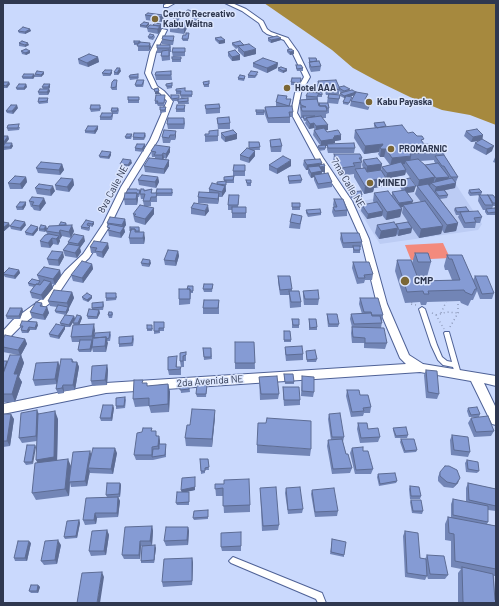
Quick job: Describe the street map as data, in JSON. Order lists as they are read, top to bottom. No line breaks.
{"streets":{"street":["7ma Calle NE","8va Calle NE","2da Avenida NE"]},"places":["Centro Recreativo Kabu Waitna","Hotel AAA","Kabu Payaska","PROMARNIC","MINED","CMP"]}
